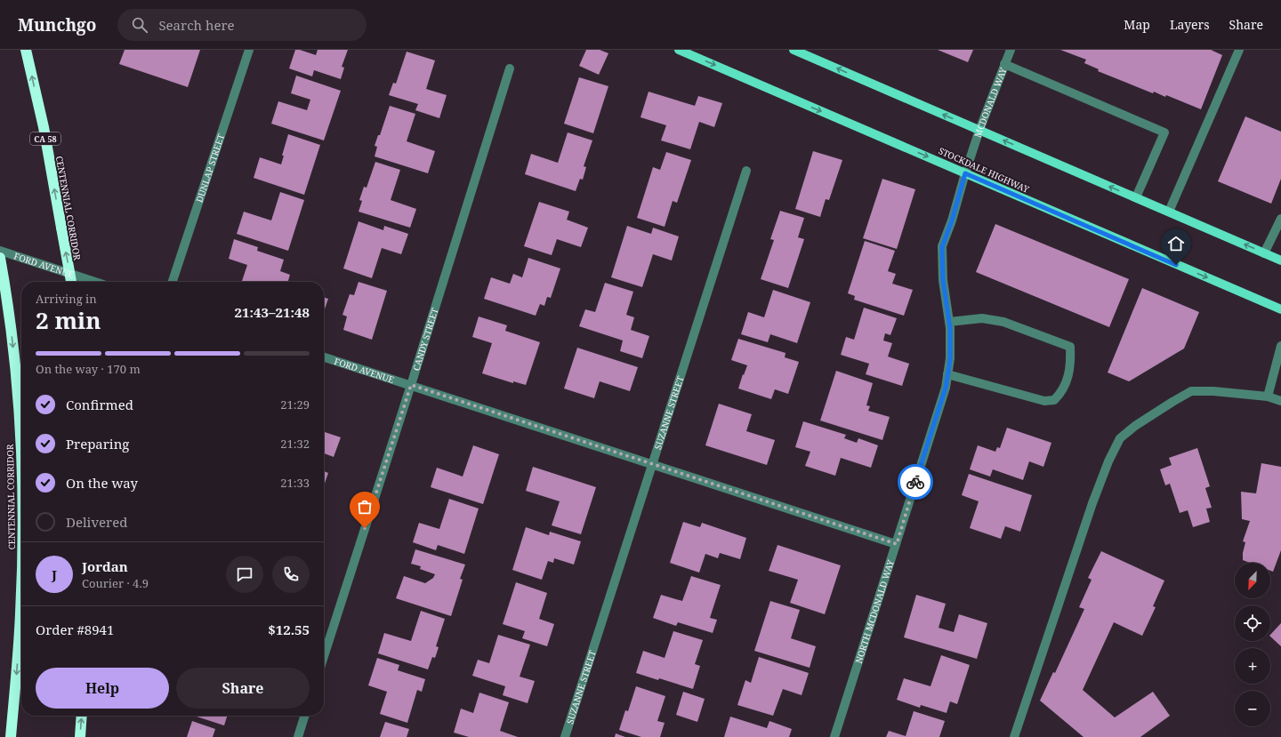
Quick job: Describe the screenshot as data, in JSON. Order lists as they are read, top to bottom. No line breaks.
{"streets":{"highway":["CA 58","CENTENNIAL CORRIDOR"],"main road":["STOCKDALE HIGHWAY"],"street":["MCDONALD WAY","DUNLAP STREET","FORD AVENUE","CANDY STREET","SUZANNE STREET","NORTH MCDONALD WAY"]},"crossings":[["MCDONALD WAY","NORTH MCDONALD WAY"],["STOCKDALE HIGHWAY","NORTH MCDONALD WAY"],["FORD AVENUE","CANDY STREET"],["FORD AVENUE","SUZANNE STREET"],["FORD AVENUE","NORTH MCDONALD WAY"]],"north":"bottom left","page":{"header":"Munchgo","search":"Search here","nav":["Map","Layers","Share"],"heading":["2 min","Arriving in","21:43–21:48"],"panel":["Jordan","Courier · 4.9","Order #8941","$12.55"],"bar":"On the way · 170 m","list":[["Confirmed","21:29"],["Preparing","21:32"],["On the way","21:33"],"Delivered"],"round":"J","map_buttons":["+","−"],"buttons":["Help","Share"]}}
